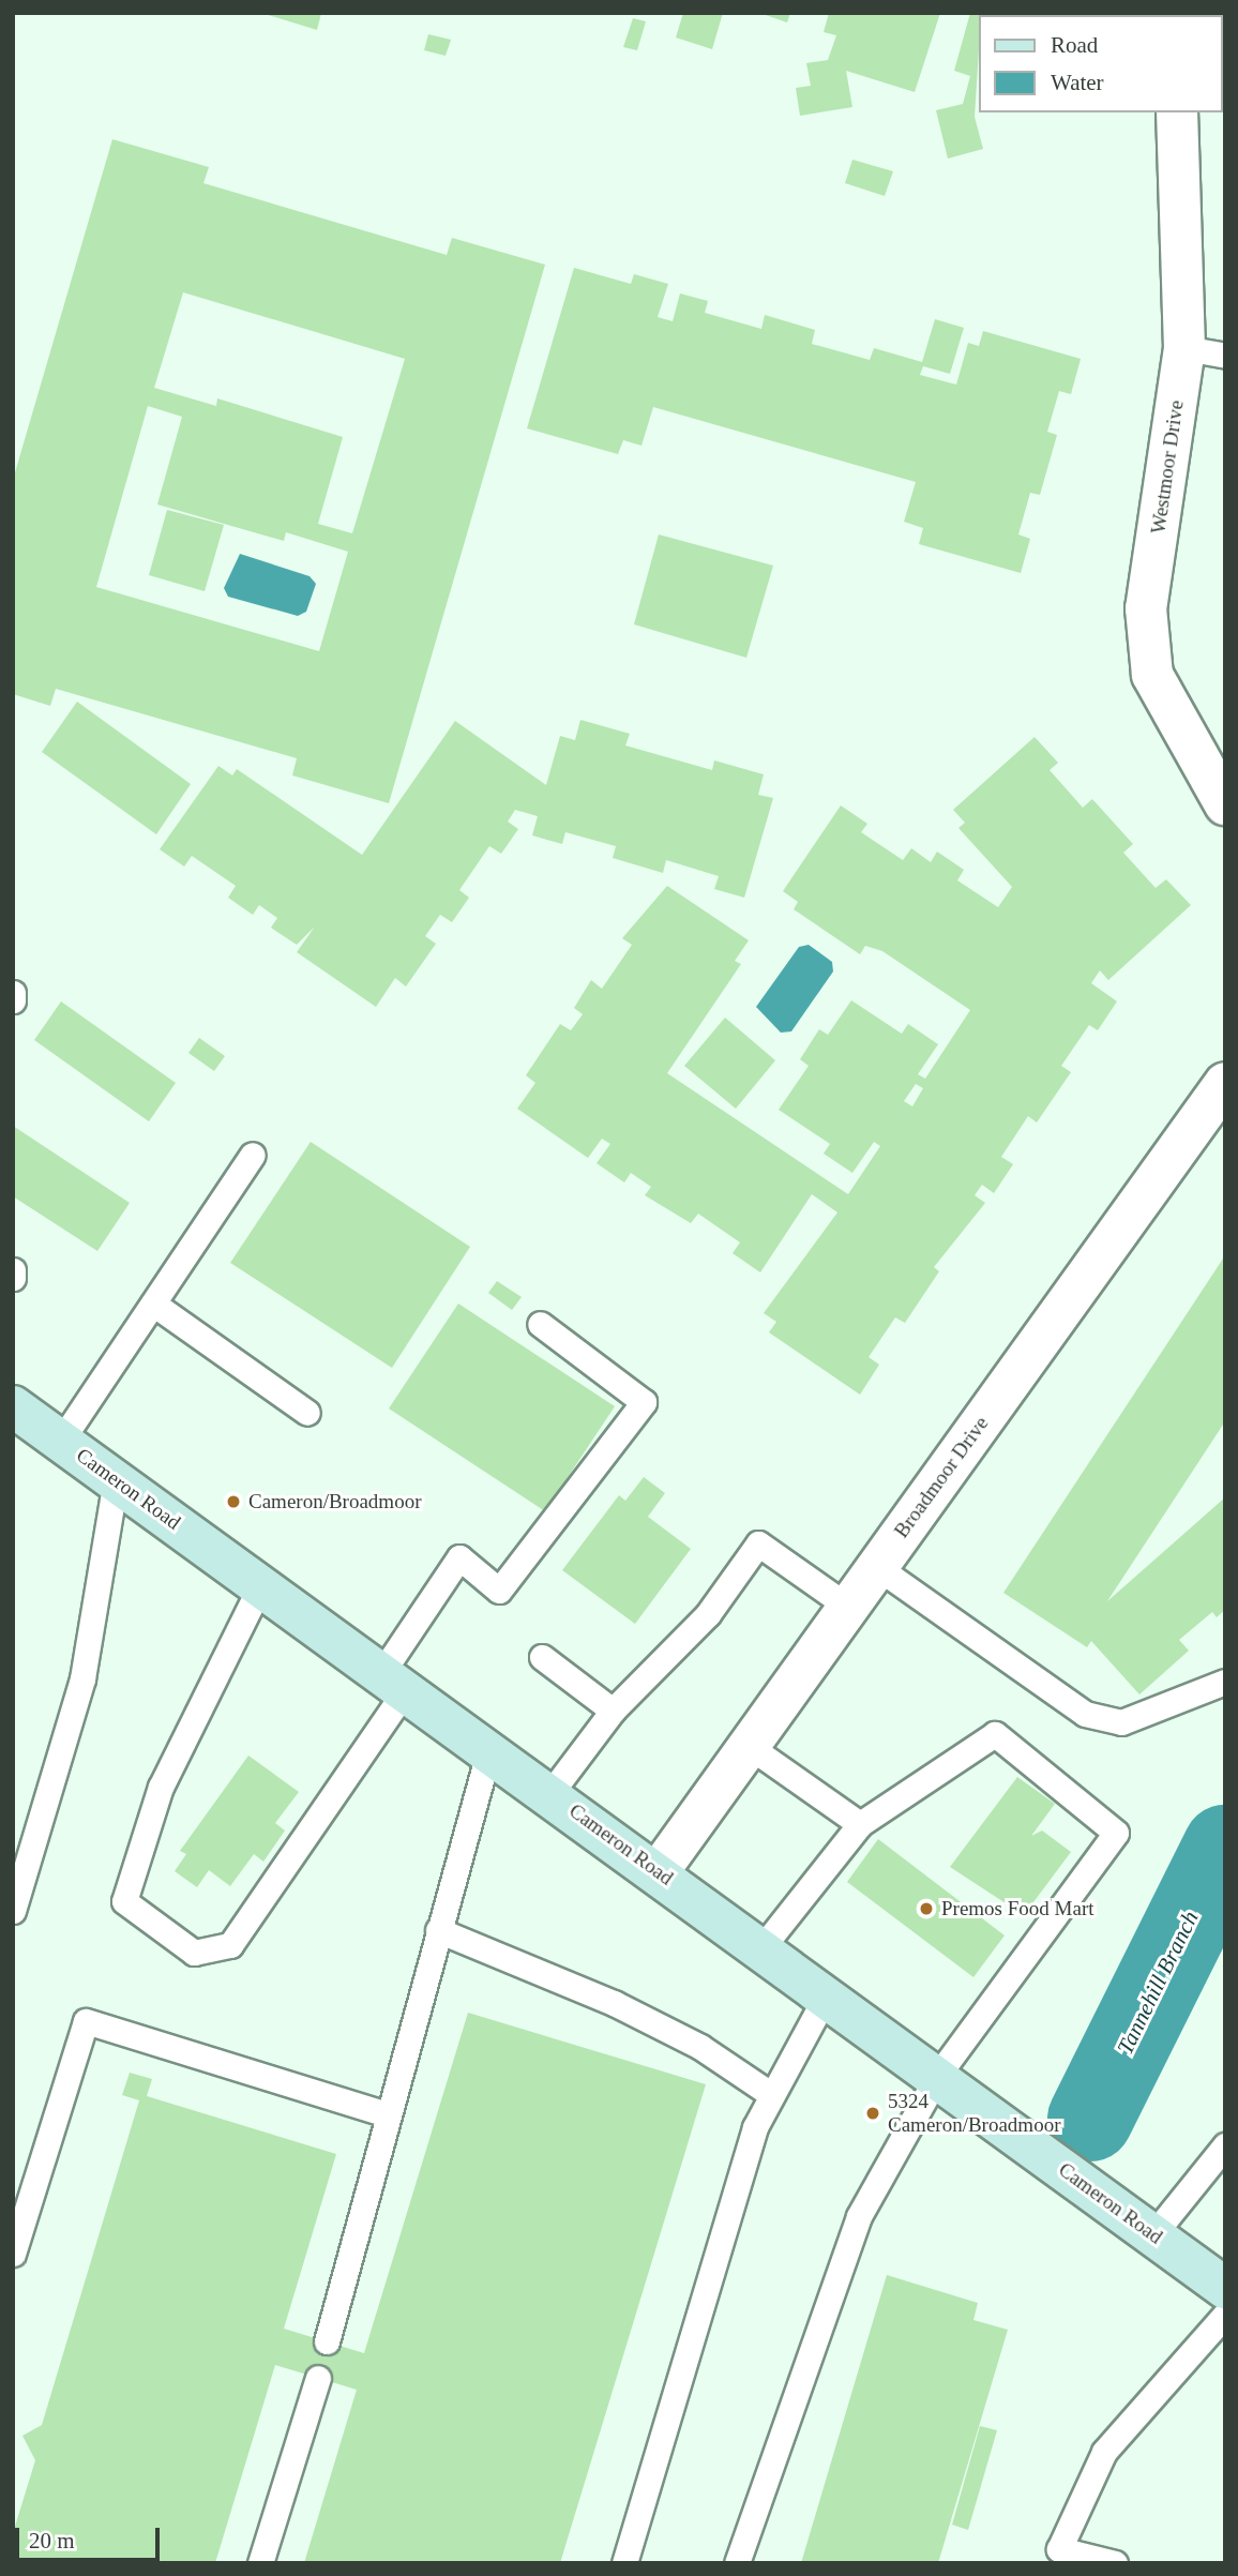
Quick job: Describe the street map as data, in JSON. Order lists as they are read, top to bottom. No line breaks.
{"streets":{"main road":["Cameron Road"],"street":["Westmoor Drive","Broadmoor Drive"]},"crossings":[["Broadmoor Drive","Cameron Road"]],"water":["Tannehill Branch"],"places":["Cameron/Broadmoor","Premos Food Mart","5324 Cameron/Broadmoor"],"legend":["Road","Water"],"scale_bar":"20 m"}
